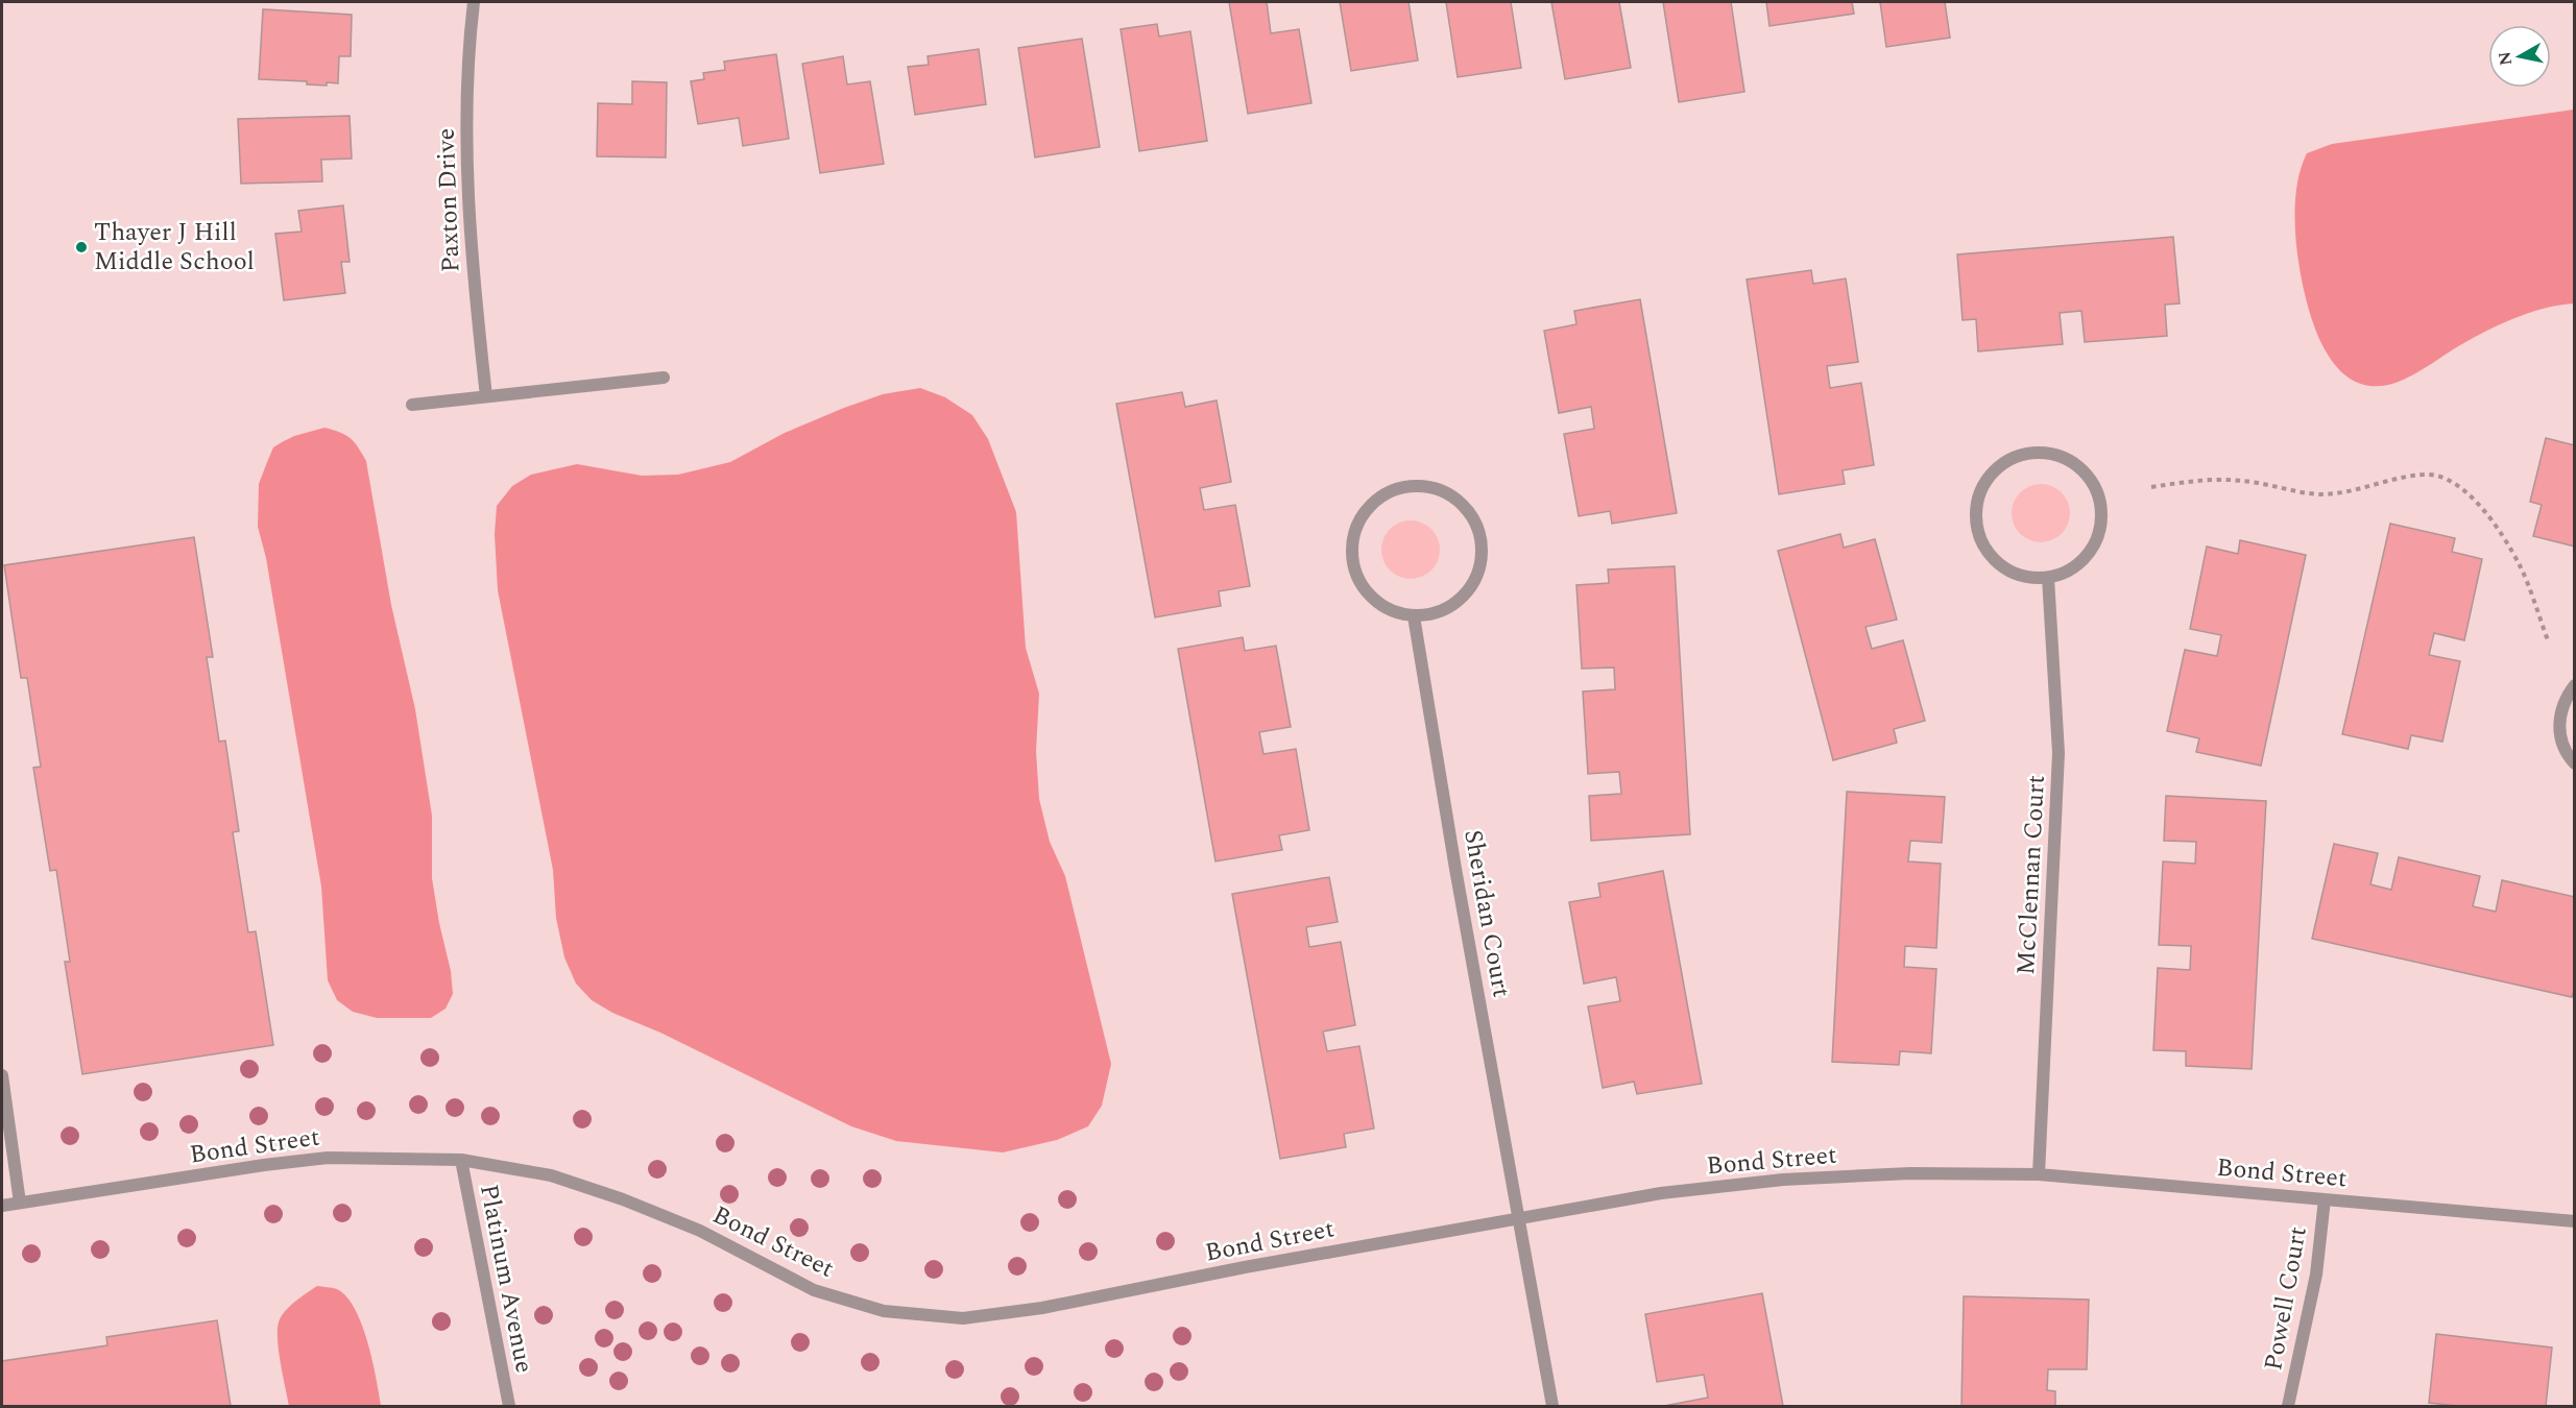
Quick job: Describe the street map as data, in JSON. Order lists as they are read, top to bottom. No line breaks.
{"streets":{"street":["Paxton Drive","McClennan Court","Sheridan Court","Bond Street","Platinum Avenue","Powell Court"]},"crossings":[["McClennan Court","Bond Street"],["Sheridan Court","Bond Street"],["Bond Street","Platinum Avenue"],["Bond Street","Powell Court"]],"places":["Thayer J Hill Middle School"],"north":"left"}
